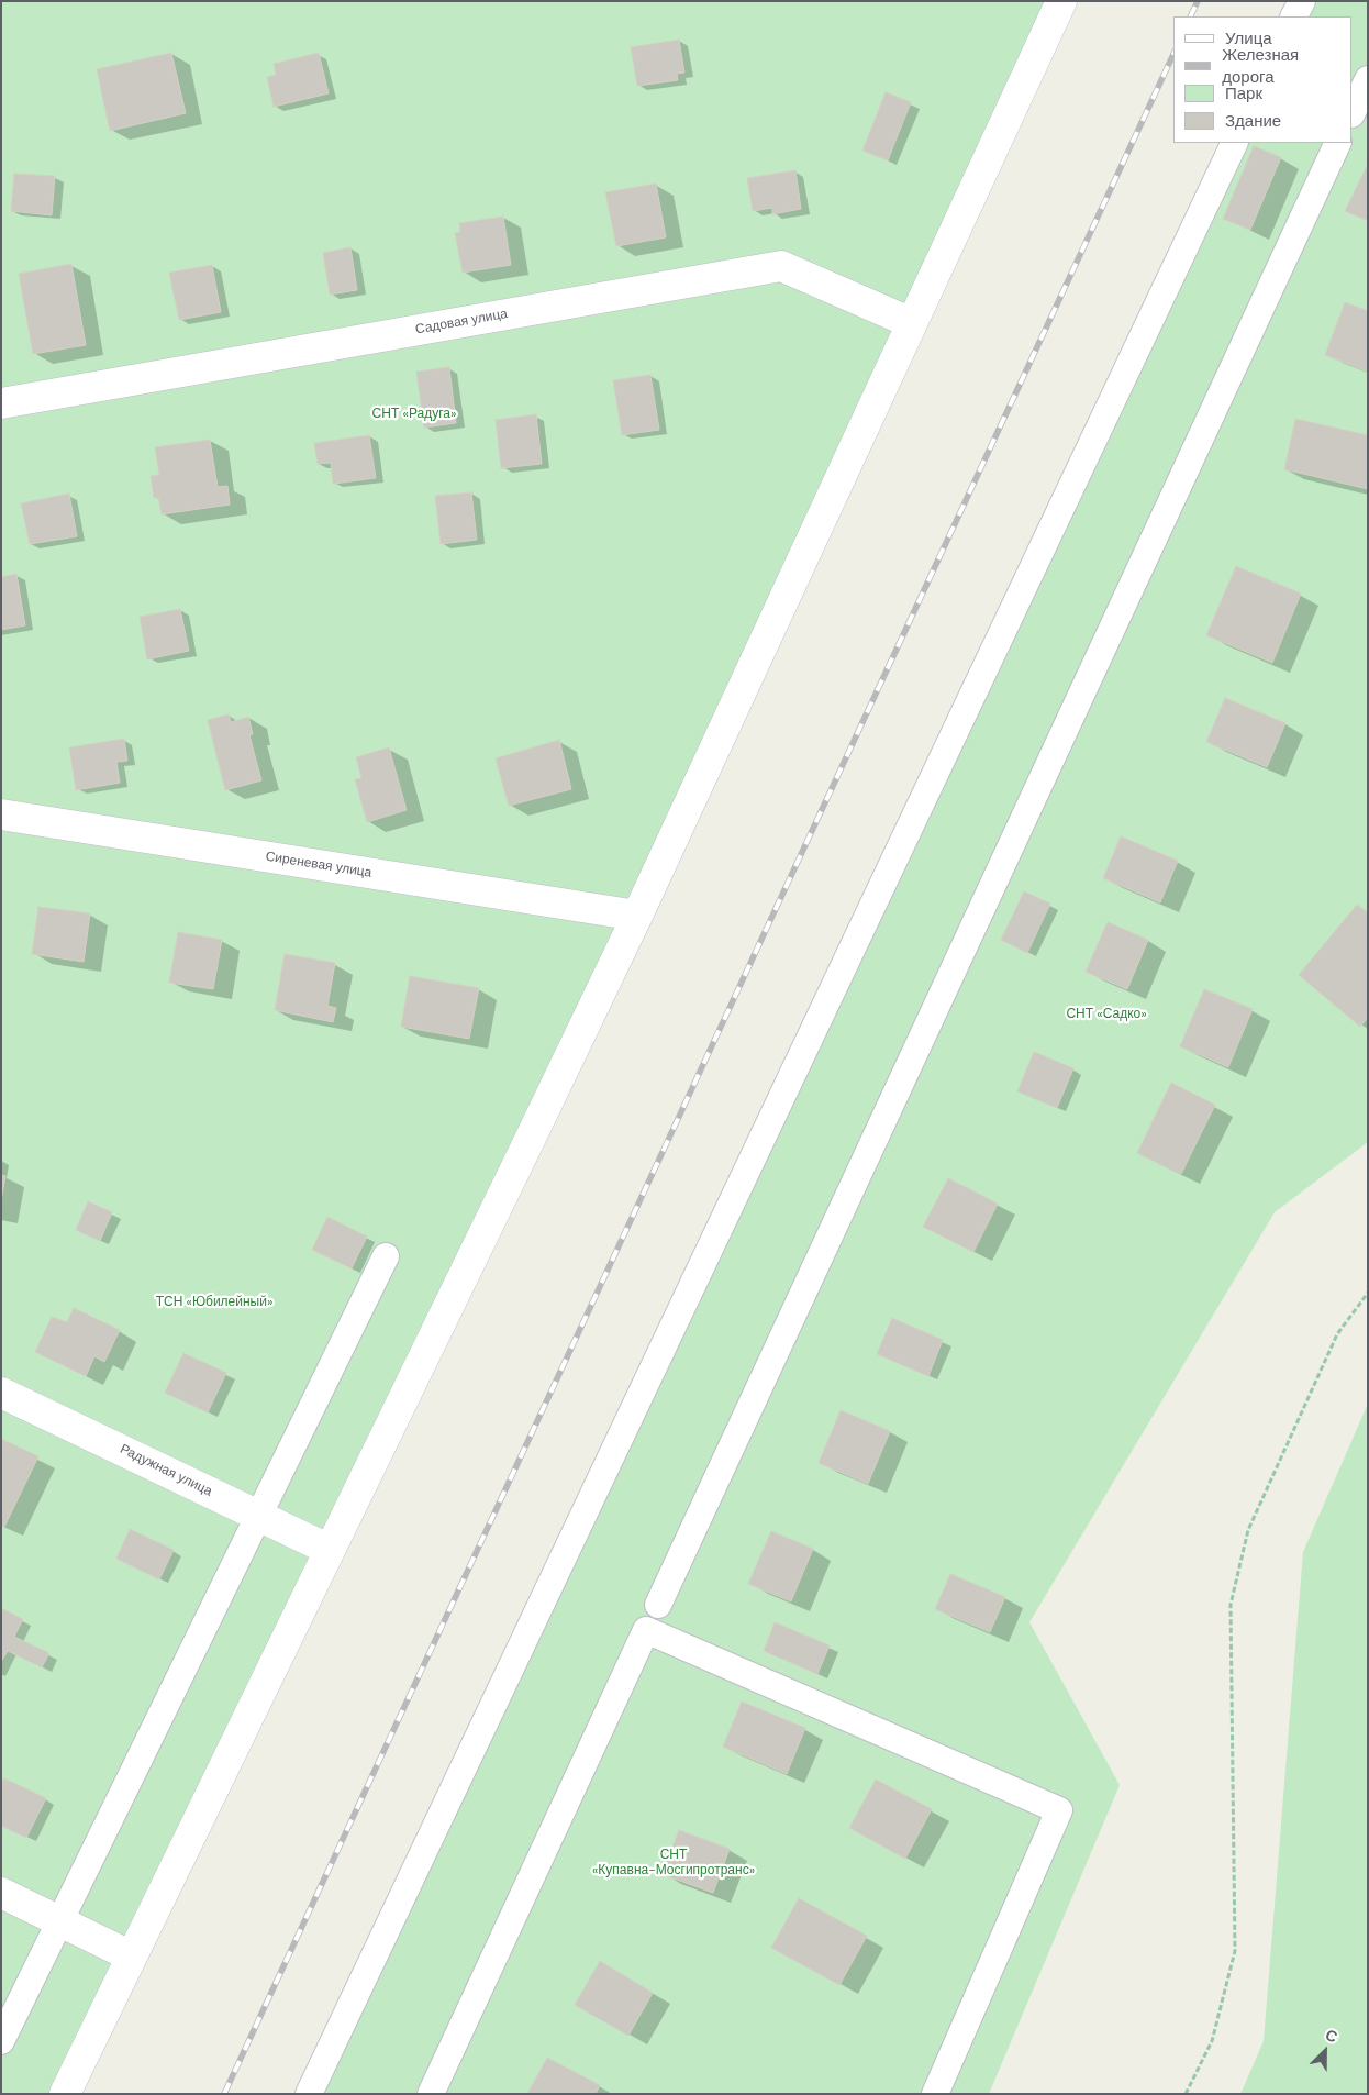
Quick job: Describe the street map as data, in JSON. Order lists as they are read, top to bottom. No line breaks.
{"streets":{"street":["Садовая улица","Сиреневая улица","Радужная улица"]},"parks":["СНТ «Радуга»","СНТ «Садко»","ТСН «Юбилейный»","СНТ «Купавна-Мосгипротранс»"],"legend":["Улица","Железная дорога","Парк","Здание"],"north":"top right"}
